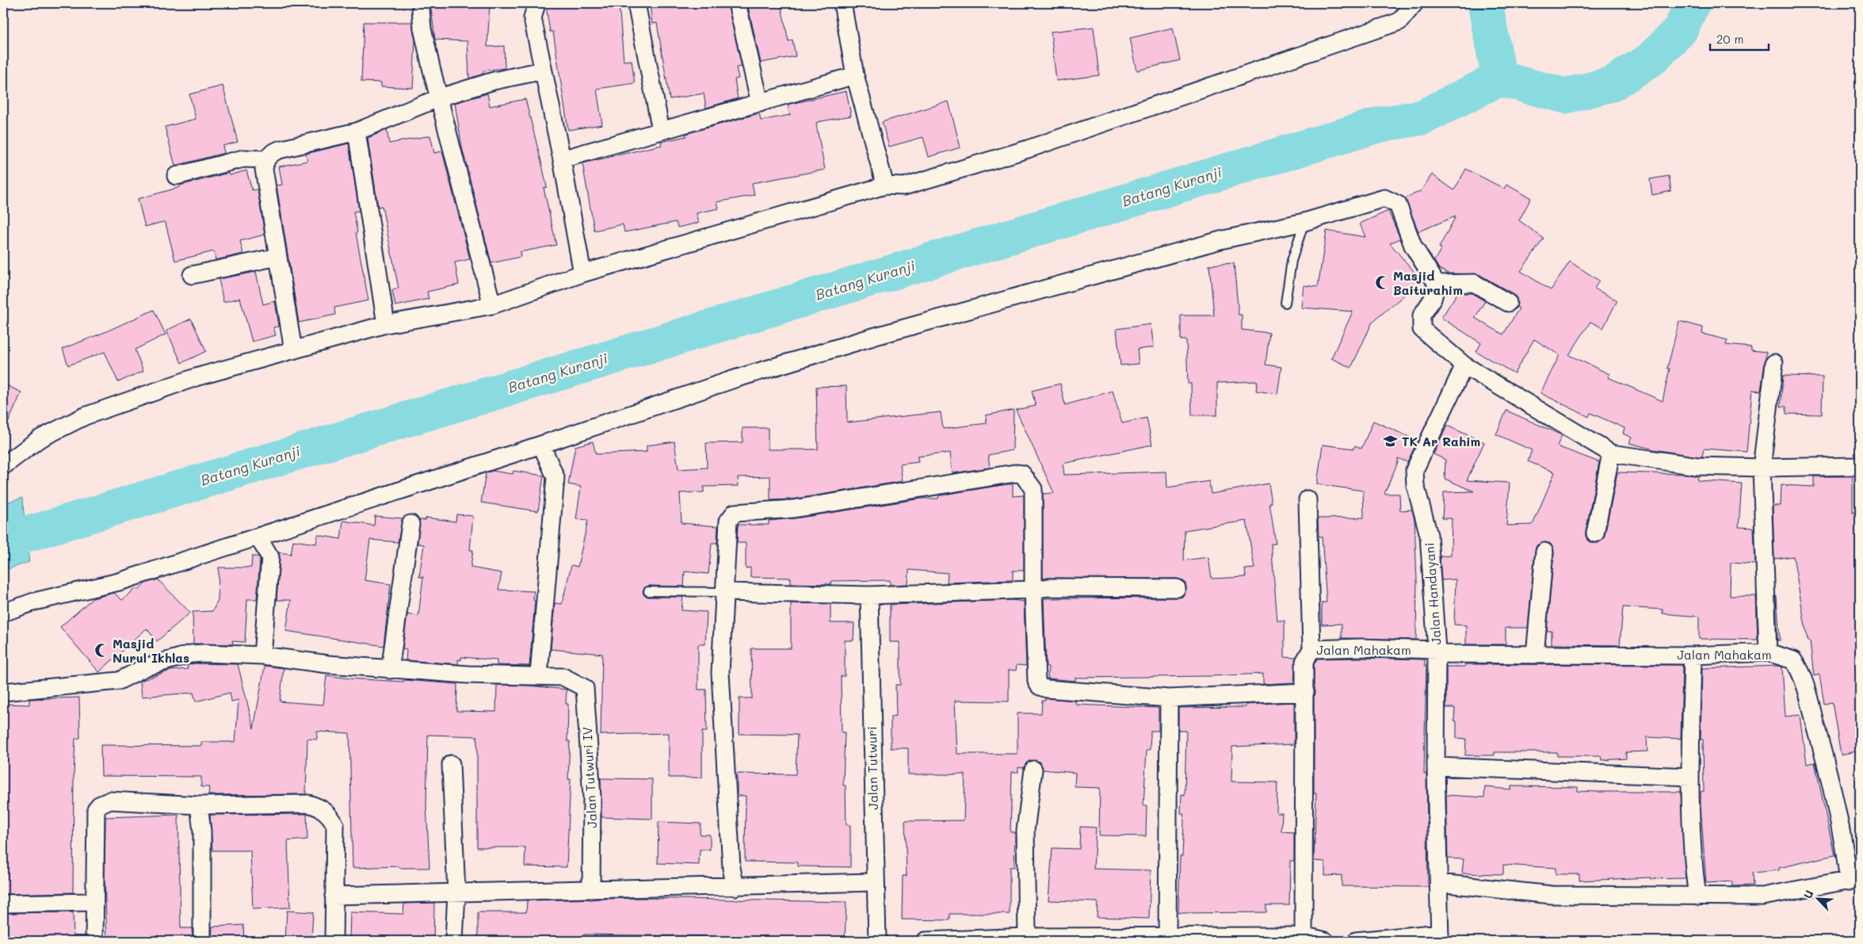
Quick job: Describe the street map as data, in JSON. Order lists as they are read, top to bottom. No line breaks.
{"streets":{"street":["Jalan Handayani","Jalan Mahakam","Jalan Tutwuri","Jalan Tutwuri IV"]},"crossings":[["Jalan Handayani","Jalan Mahakam"]],"water":["Batang Kuranji"],"places":{"mosque":["Masjid Baiturahim","Masjid Nurul Ikhlas"],"school or university":["TK Ar Rahim"]},"scale_bar":"20 m","north":"top left"}
